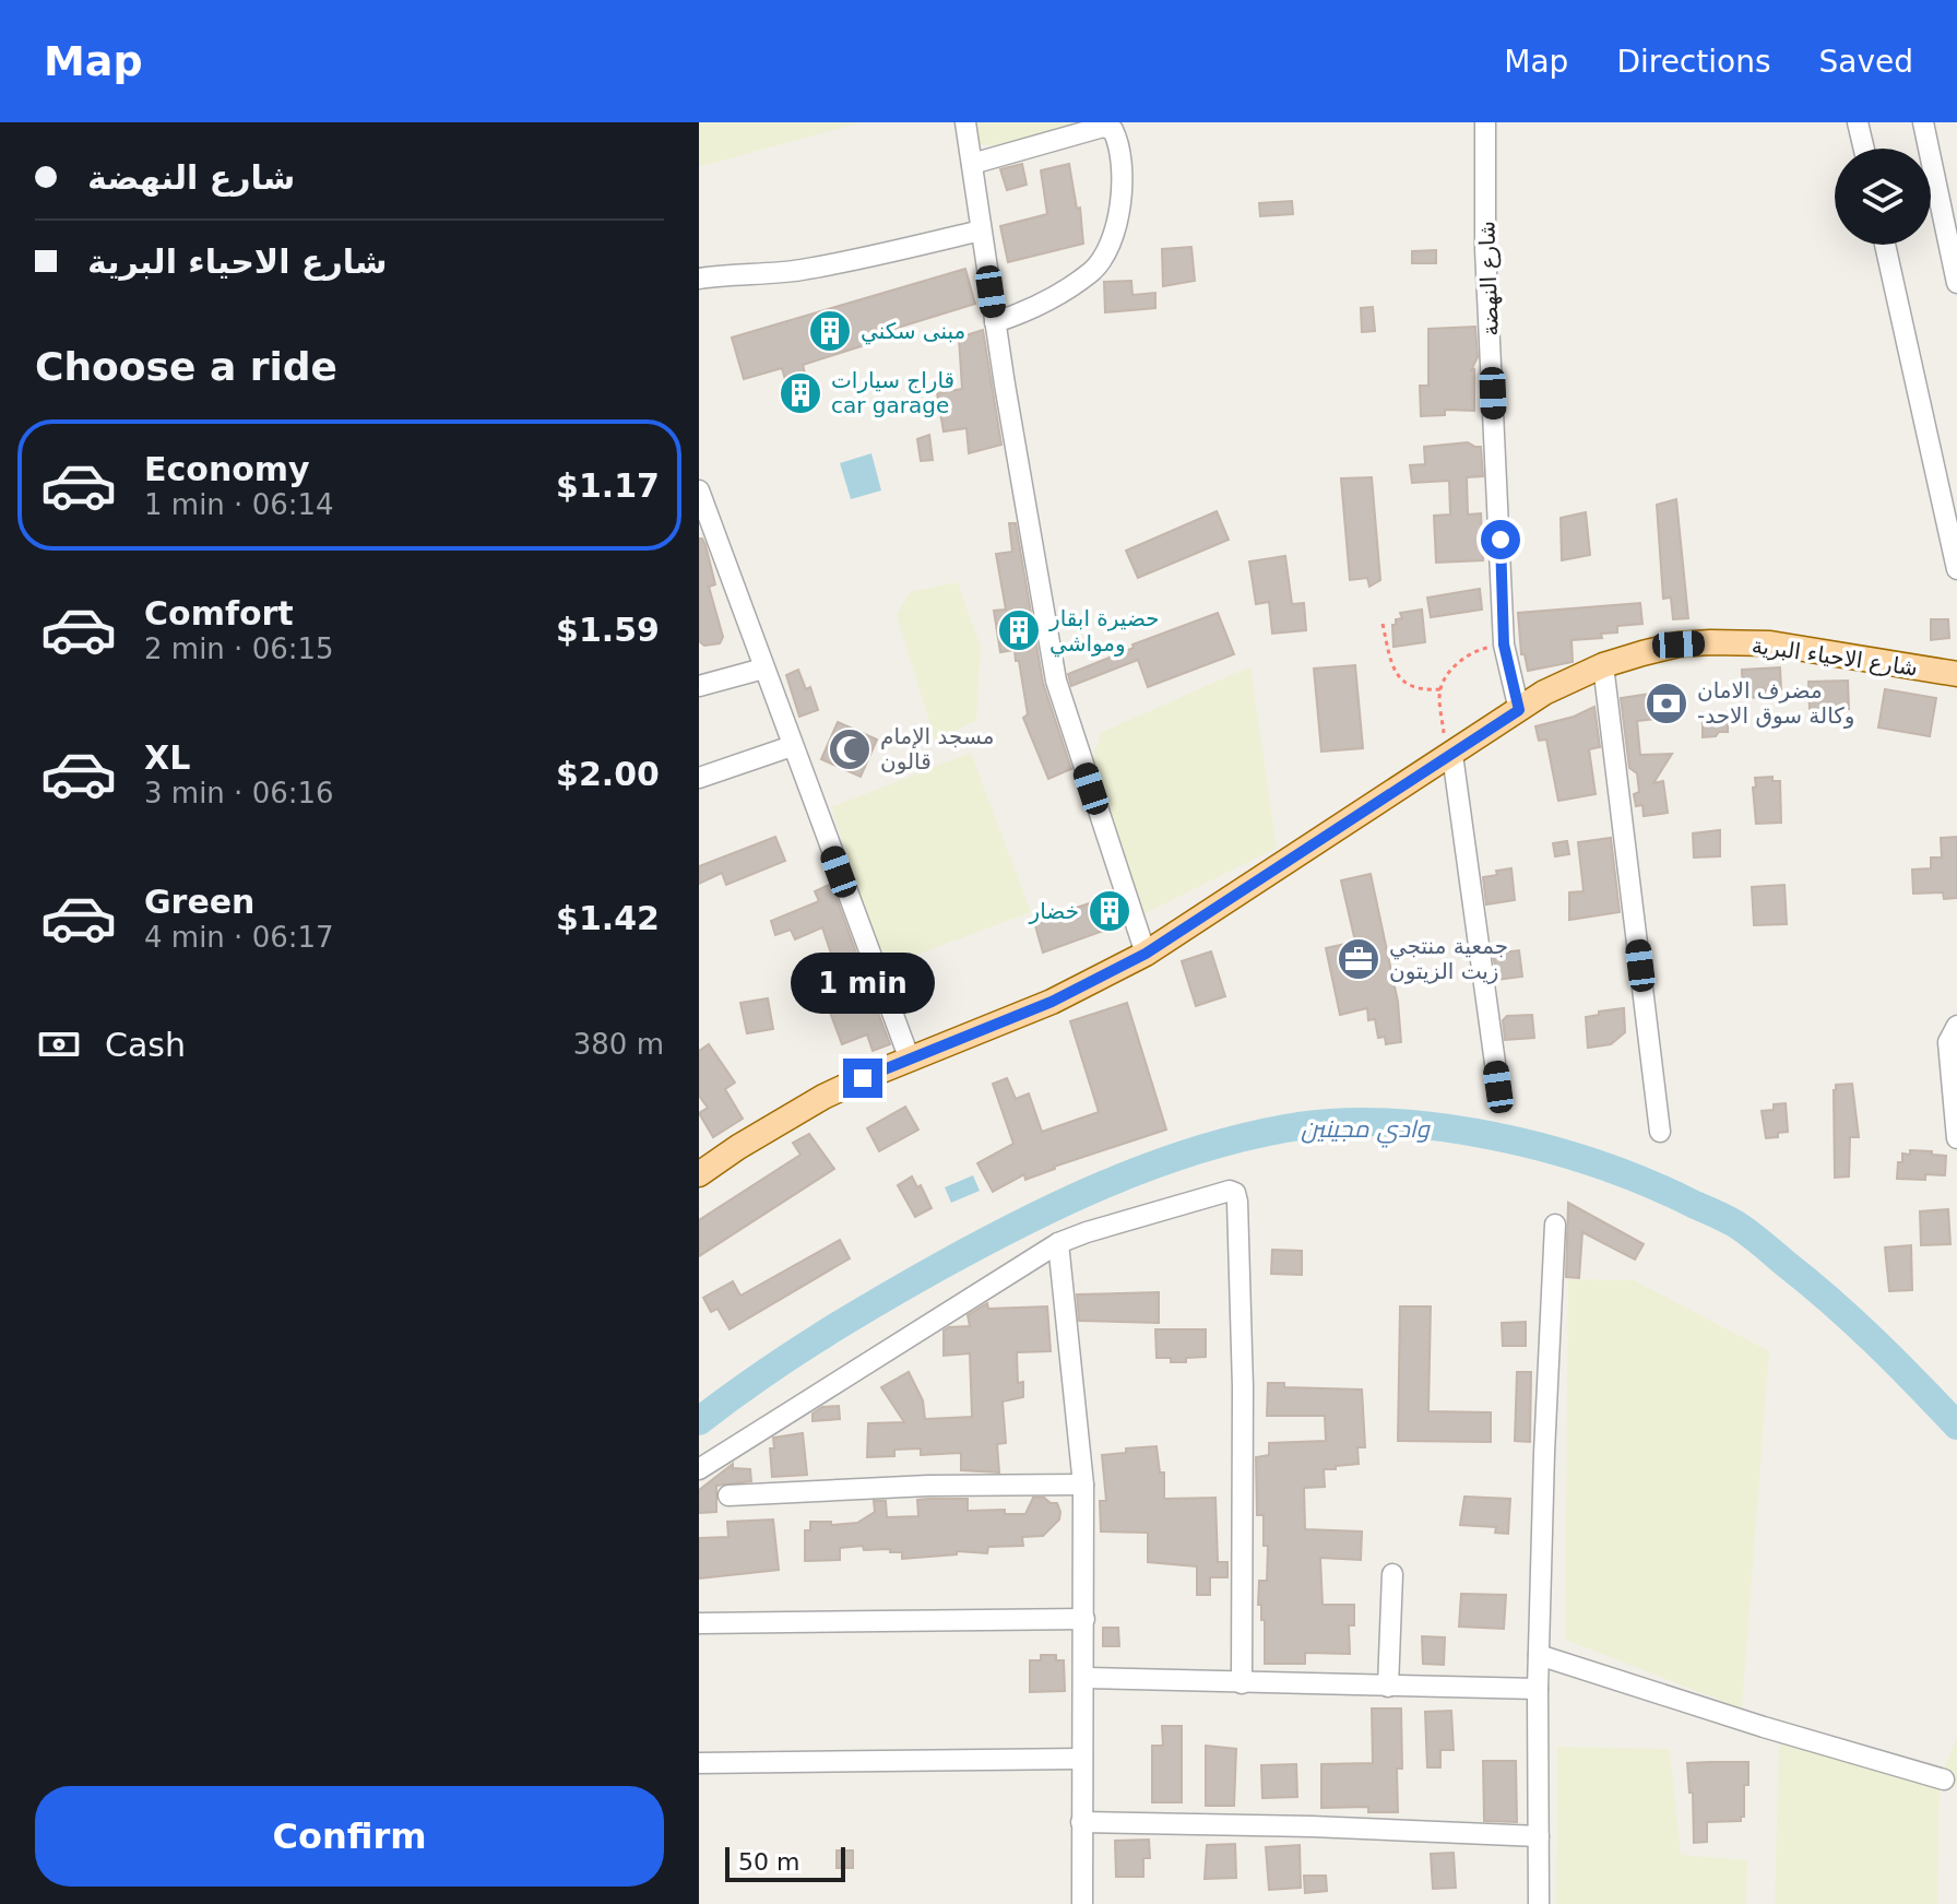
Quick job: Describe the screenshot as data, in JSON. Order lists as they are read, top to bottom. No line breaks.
{"streets":{"main road":["شارع الاحياء البرية"],"street":["شارع النهضة"]},"crossings":[["شارع النهضة","شارع الاحياء البرية"]],"water":["وادي مجينين"],"places":{"building":["مبنى سكني","قاراج سيارات car garage","حضيرة ابقار ومواشي","خضار"],"bank":["مضرف الامان -وكالة سوق الاحد"],"mosque":["مسجد الإمام قالون"],"office":["جمعية منتجي زيت الزيتون"]},"scale_bar":"50 m","page":{"header":"Map","nav":["Map","Directions","Saved"],"banner":["شارع النهضة","شارع الاحياء البرية"],"heading":"Choose a ride","list":[{"name":"Economy","note":"1 min · 06:14","value":"$1.17"},{"name":"Comfort","note":"2 min · 06:15","value":"$1.59"},{"name":"XL","note":"3 min · 06:16","value":"$2.00"},{"name":"Green","note":"4 min · 06:17","value":"$1.42"}],"bubble":"1 min","pay":["Cash","380 m"],"buttons":"Confirm","scale":"50 m"}}
